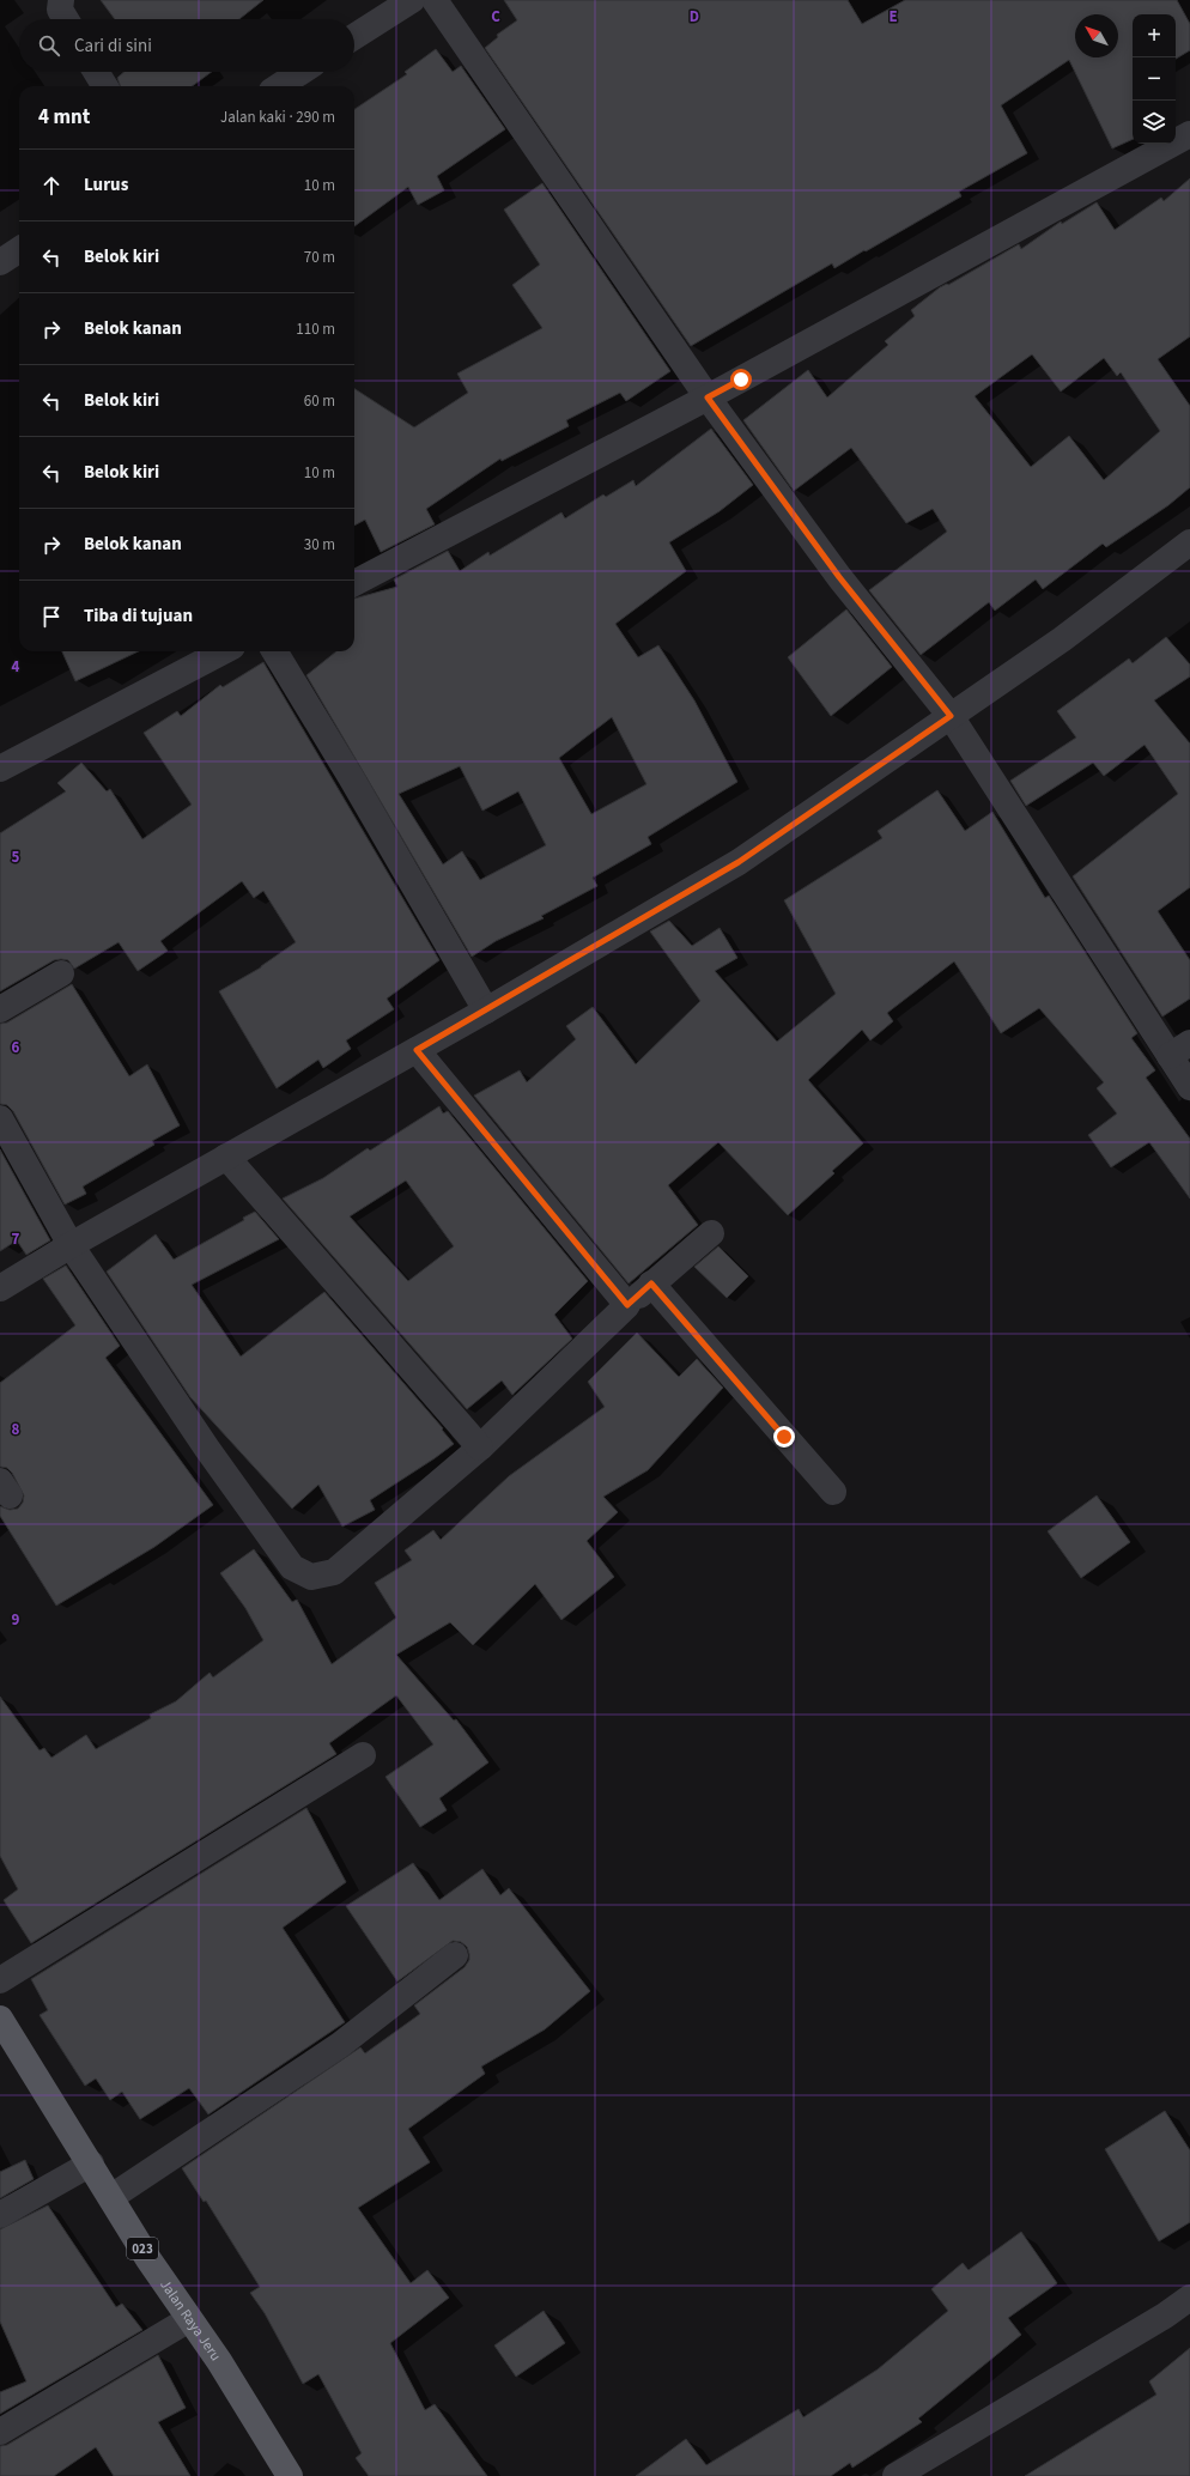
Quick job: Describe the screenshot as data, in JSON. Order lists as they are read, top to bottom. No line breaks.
{"streets":{"main road":["023","Jalan Raya Jeru"]},"north":"top left","page":{"map_buttons":["+","−"],"search":"Cari di sini","heading":["4 mnt","Jalan kaki · 290 m"],"list":[["Lurus","10 m"],["Belok kiri","70 m"],["Belok kanan","110 m"],["Belok kiri","60 m"],["Belok kiri","10 m"],["Belok kanan","30 m"],"Tiba di tujuan"]},"grid":{"columns":["C","D","E"],"rows":["4","5","6","7","8","9"]}}
